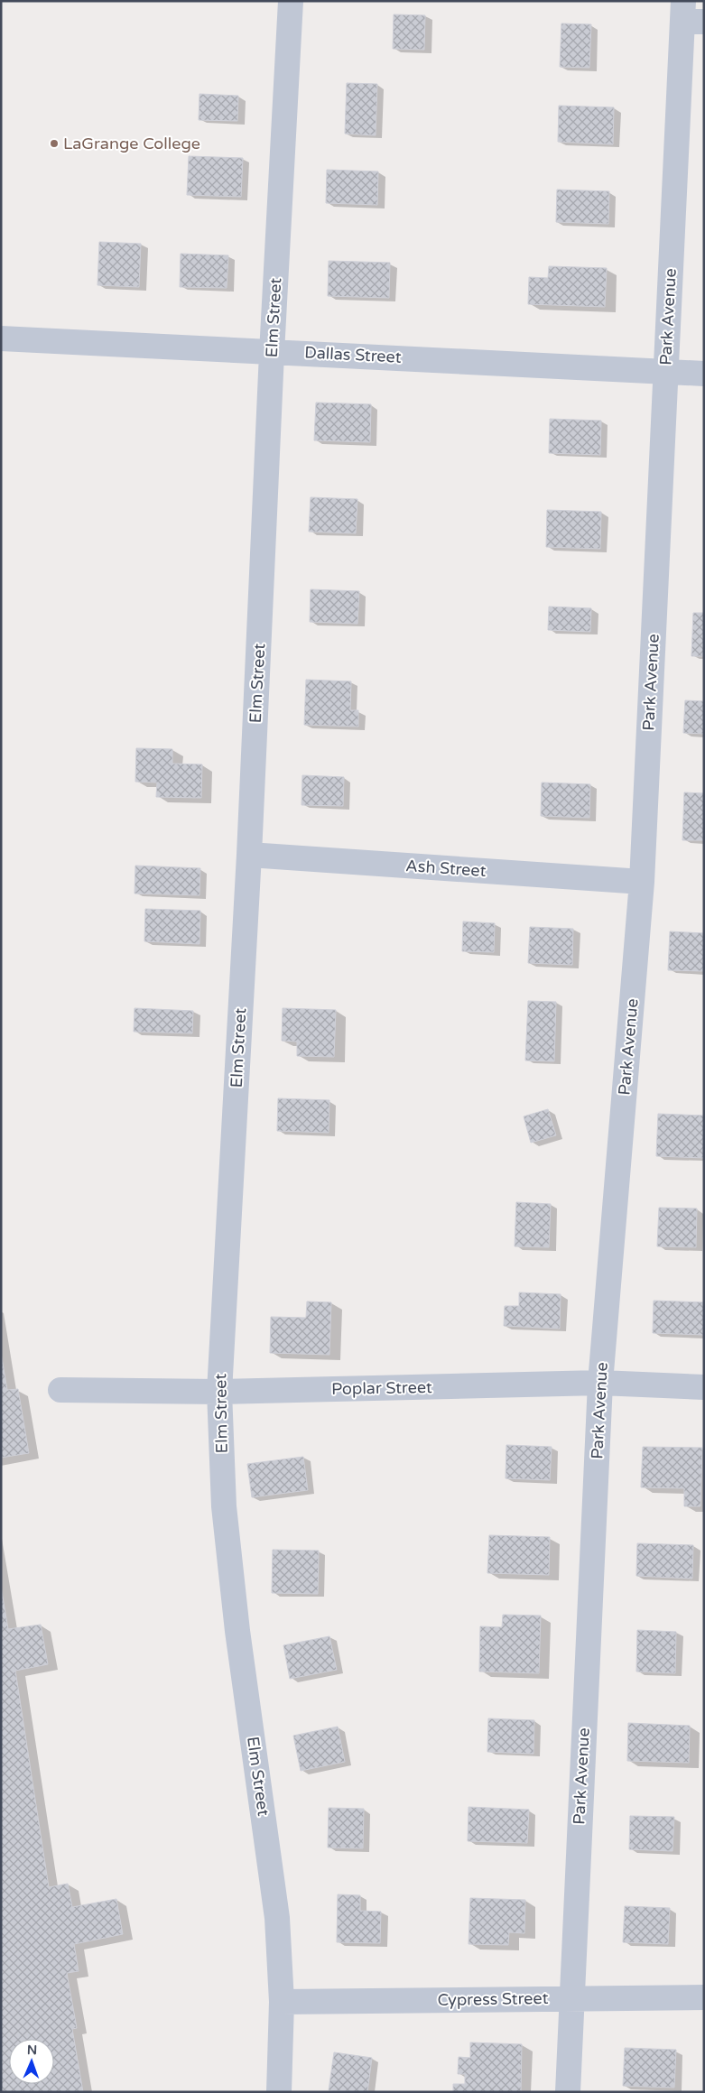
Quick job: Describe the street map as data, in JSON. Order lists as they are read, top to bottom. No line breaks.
{"streets":{"street":["Park Avenue","Elm Street","Dallas Street","Ash Street","Poplar Street","Cypress Street"]},"crossings":[["Park Avenue","Dallas Street"],["Park Avenue","Ash Street"],["Park Avenue","Poplar Street"],["Park Avenue","Cypress Street"],["Elm Street","Dallas Street"],["Elm Street","Ash Street"],["Elm Street","Poplar Street"],["Elm Street","Cypress Street"]],"places":["LaGrange College"],"north":"top"}
